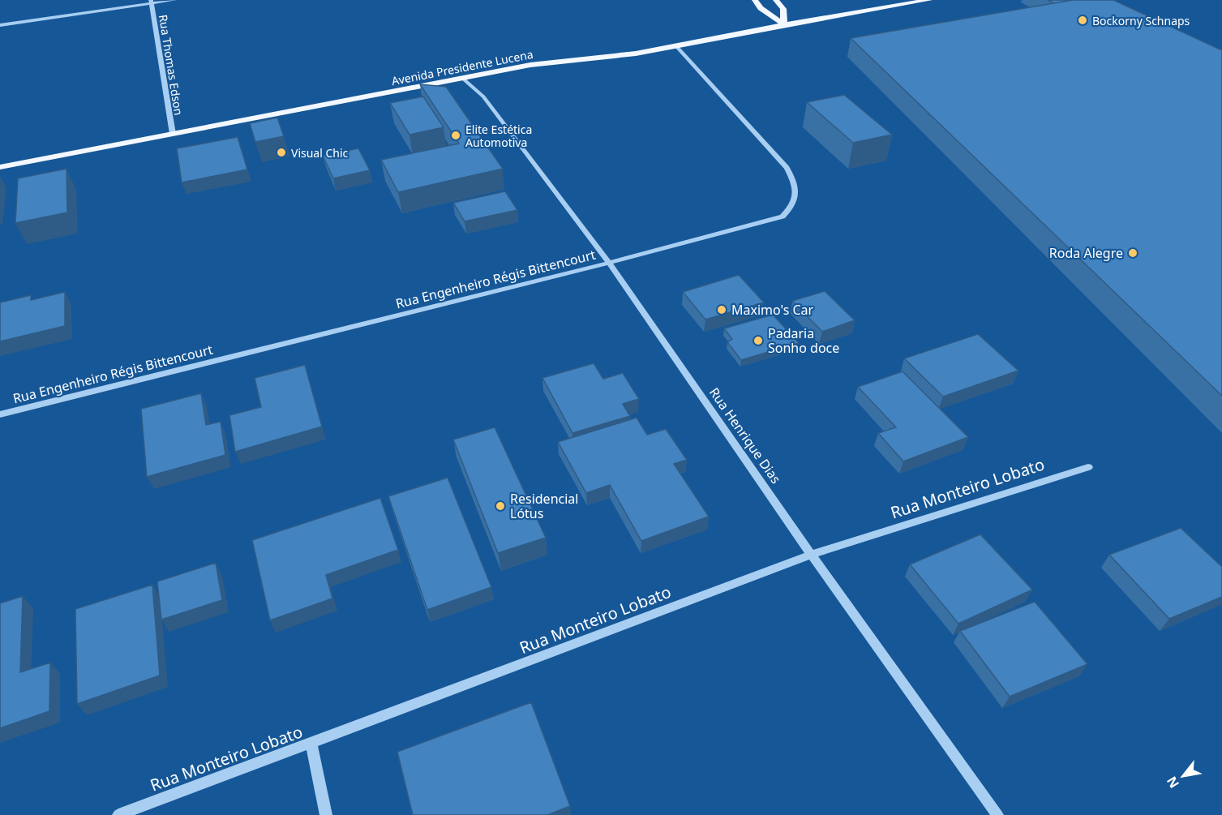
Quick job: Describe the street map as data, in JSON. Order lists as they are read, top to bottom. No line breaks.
{"streets":{"main road":["Avenida Presidente Lucena"],"street":["Rua Thomas Edson","Rua Engenheiro Régis Bittencourt","Rua Henrique Dias","Rua Monteiro Lobato"]},"crossings":[["Rua Thomas Edson","Avenida Presidente Lucena"],["Avenida Presidente Lucena","Rua Engenheiro Régis Bittencourt"],["Avenida Presidente Lucena","Rua Henrique Dias"],["Rua Engenheiro Régis Bittencourt","Rua Henrique Dias"],["Rua Henrique Dias","Rua Monteiro Lobato"]],"places":["Bockorny Schnaps","Elite Estética Automotiva","Visual Chic","Roda Alegre","Maximo's Car","Padaria Sonho doce","Residencial Lótus"],"north":"bottom left"}
